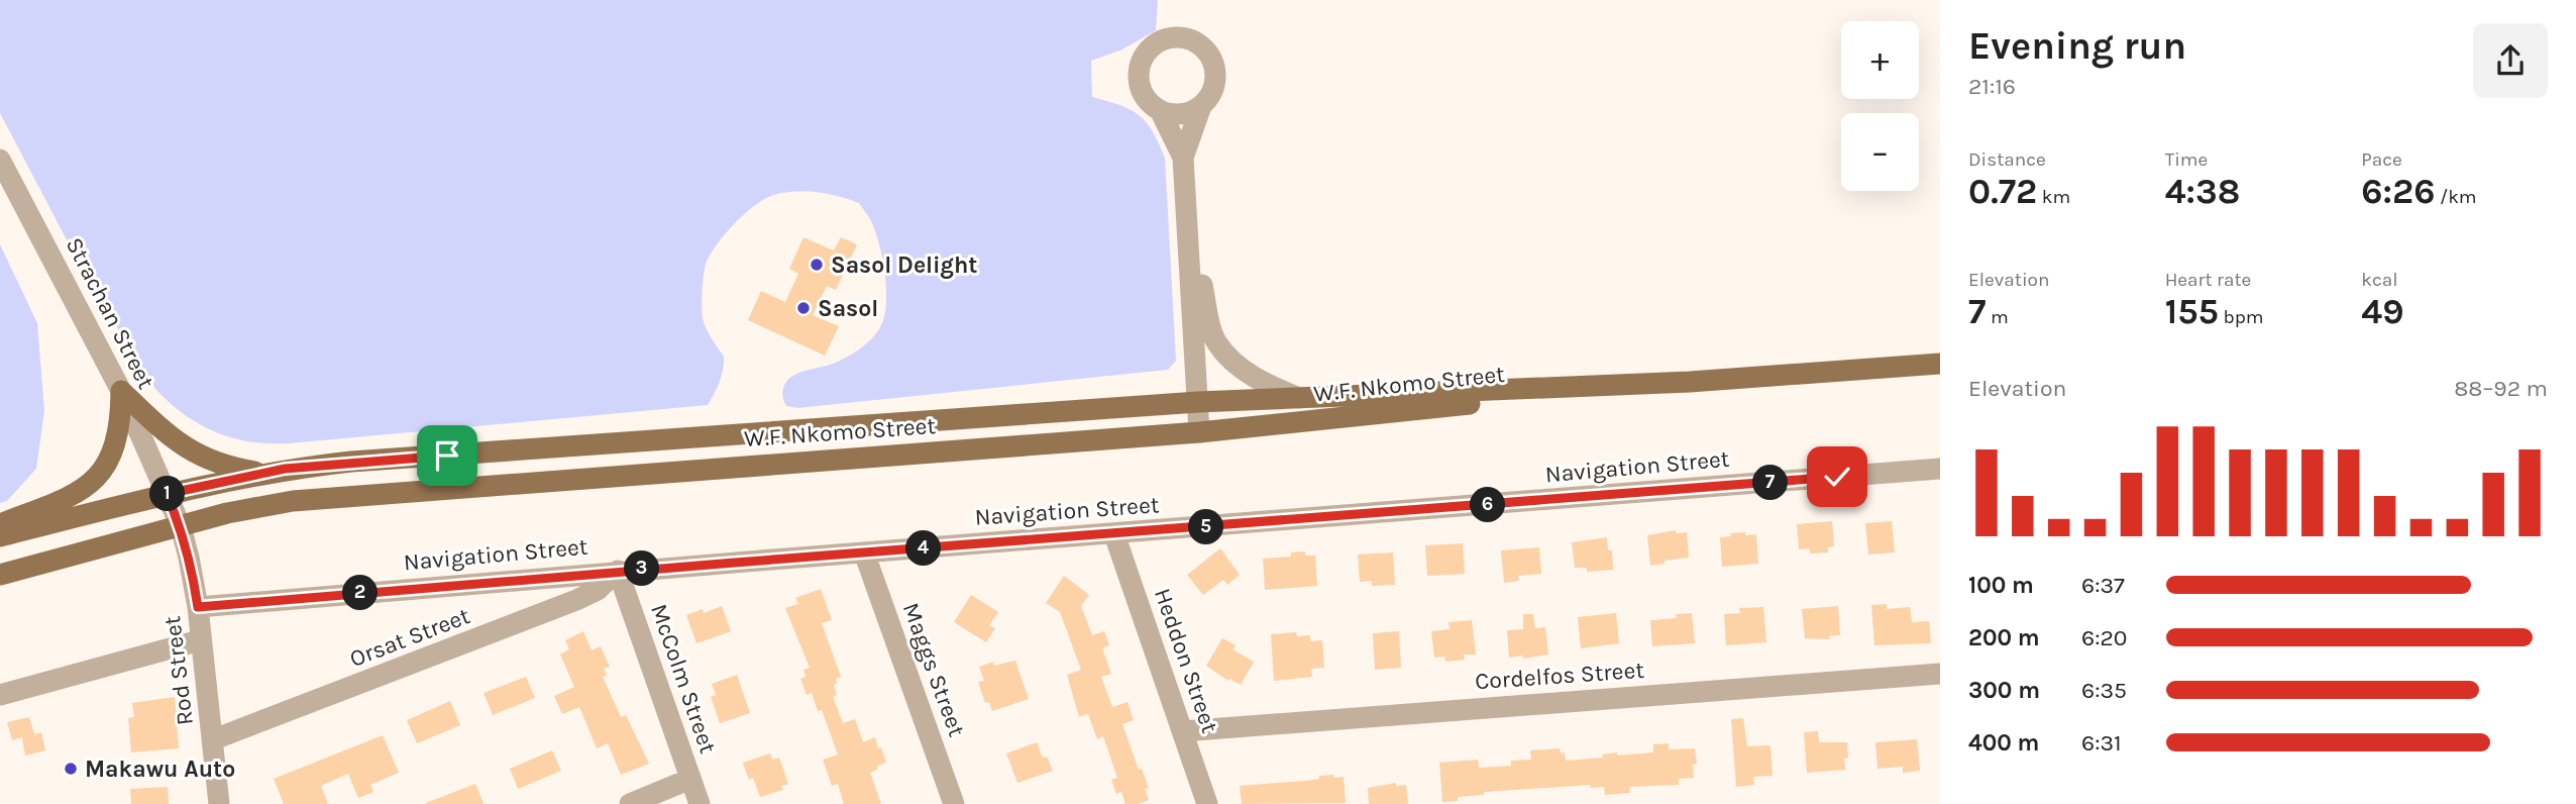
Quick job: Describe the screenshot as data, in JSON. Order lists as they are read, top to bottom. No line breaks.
{"streets":{"main road":["W.F. Nkomo Street"],"street":["Strachan Street","Navigation Street","Orsat Street","Heddon Street","Maggs Street","Rod Street","Cordelfos Street","McColm Street"]},"crossings":[["Strachan Street","W.F. Nkomo Street"],["Strachan Street","Rod Street"],["W.F. Nkomo Street","Rod Street"],["Navigation Street","Orsat Street"],["Navigation Street","Heddon Street"],["Navigation Street","Maggs Street"],["Navigation Street","Rod Street"],["Navigation Street","McColm Street"],["Orsat Street","Rod Street"],["Orsat Street","McColm Street"],["Heddon Street","Cordelfos Street"]],"places":["Sasol Delight","Sasol","Makawu Auto"],"page":{"heading":["Evening run","21:16"],"map_buttons":["+","−"],"stats":[["Distance","0.72 km"],["Time","4:38"],["Pace","6:26 /km"],["Elevation","7 m"],["Heart rate","155 bpm"],["kcal","49"]],"chart":["Elevation","88–92 m"],"pins":["7","1","6","5","4","3","2"],"list":[{"name":"100 m","note":"6:37"},{"name":"200 m","note":"6:20"},{"name":"300 m","note":"6:35"},{"name":"400 m","note":"6:31"}]}}
